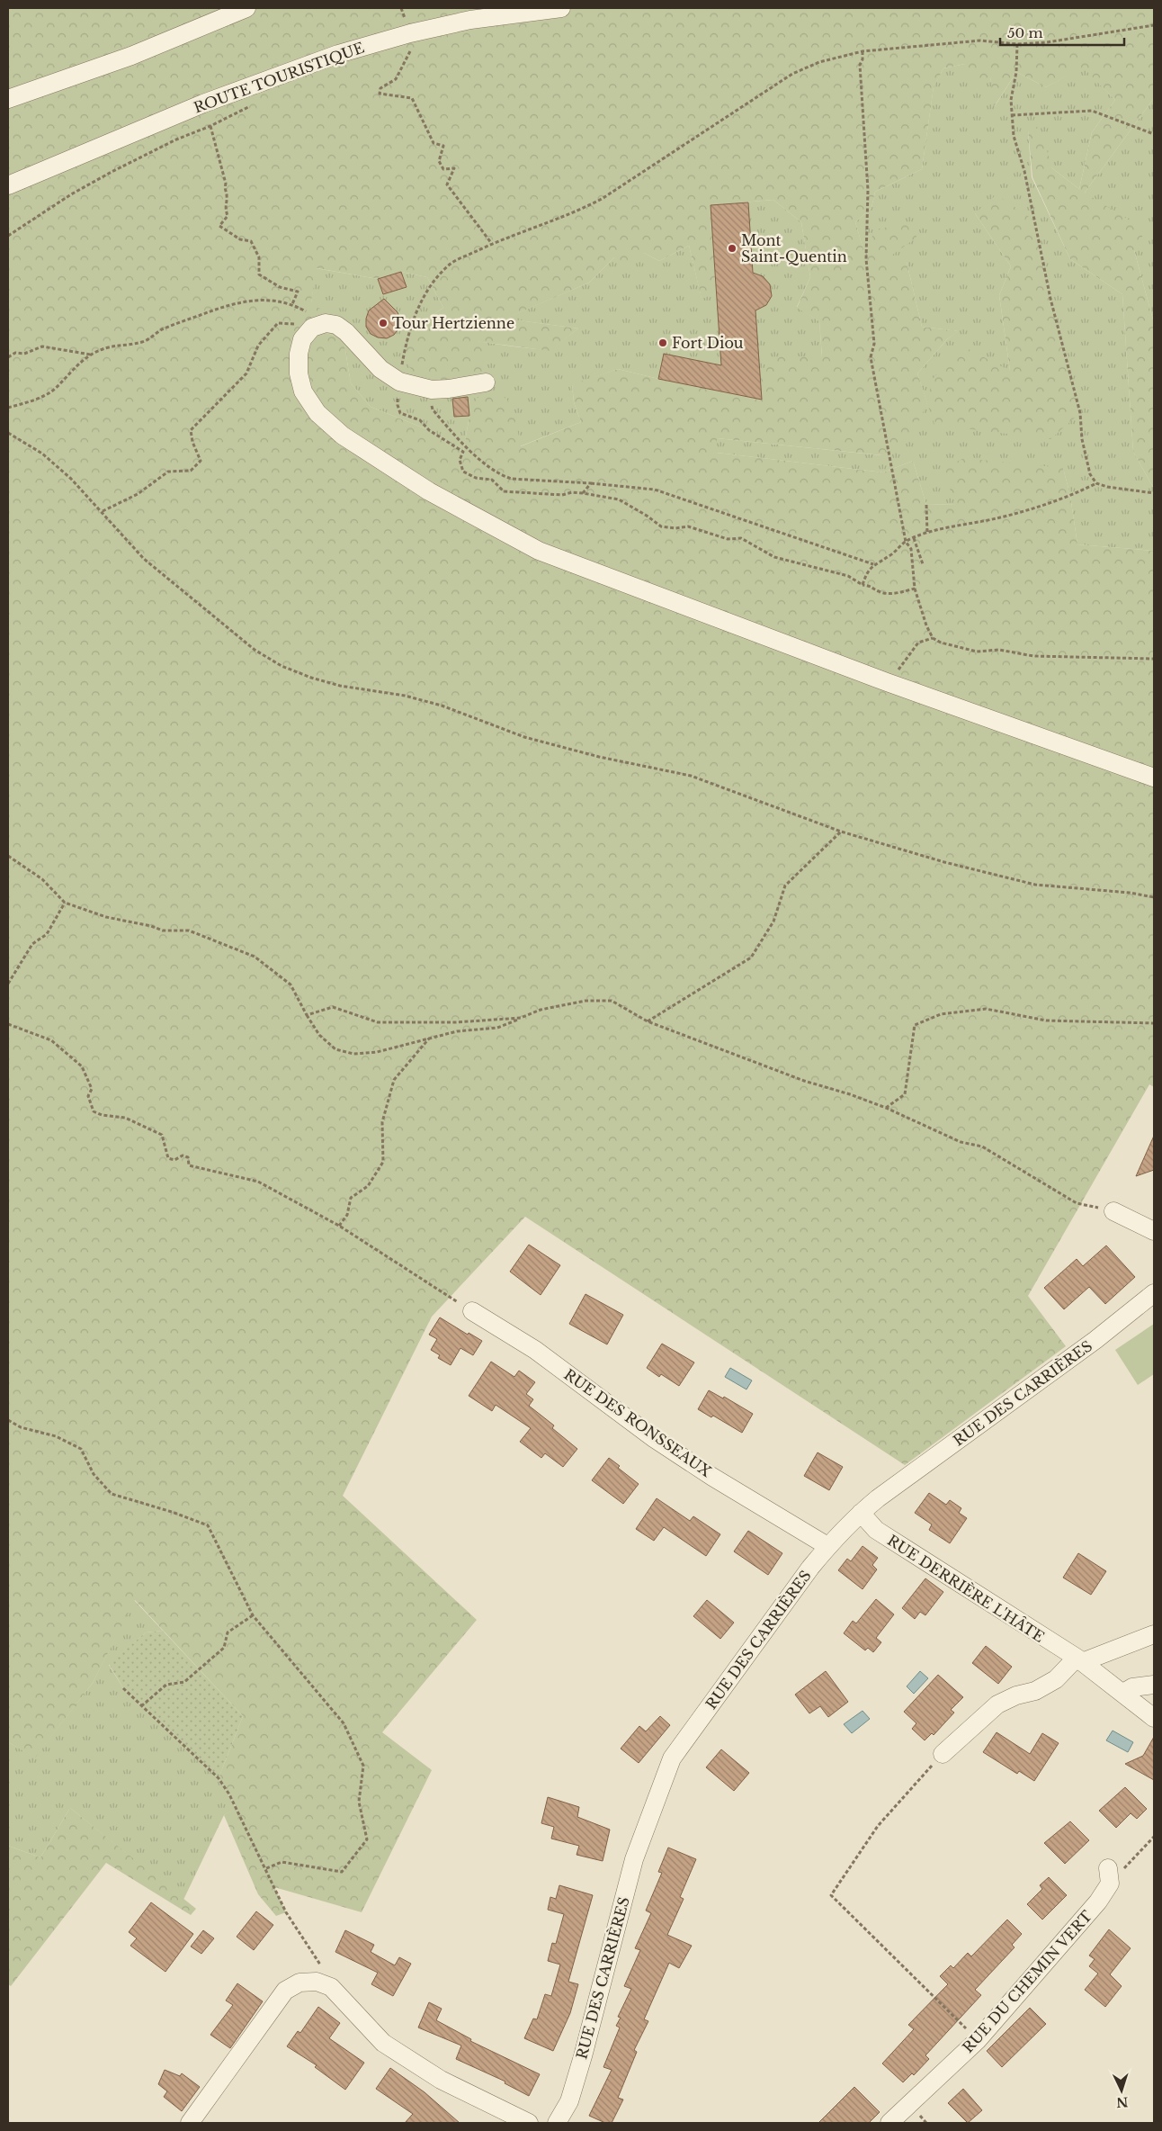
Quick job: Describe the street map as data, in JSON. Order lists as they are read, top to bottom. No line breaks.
{"streets":{"street":["ROUTE TOURISTIQUE","RUE DES CARRIÈRES","RUE DES RONSSEAUX","RUE DERRIÈRE L'HÂTE","RUE DU CHEMIN VERT"]},"crossings":[["RUE DES CARRIÈRES","RUE DES RONSSEAUX"],["RUE DES CARRIÈRES","RUE DERRIÈRE L'HÂTE"]],"places":["Mont Saint-Quentin","Tour Hertzienne","Fort Diou"],"scale_bar":"50 m","north":"bottom"}
